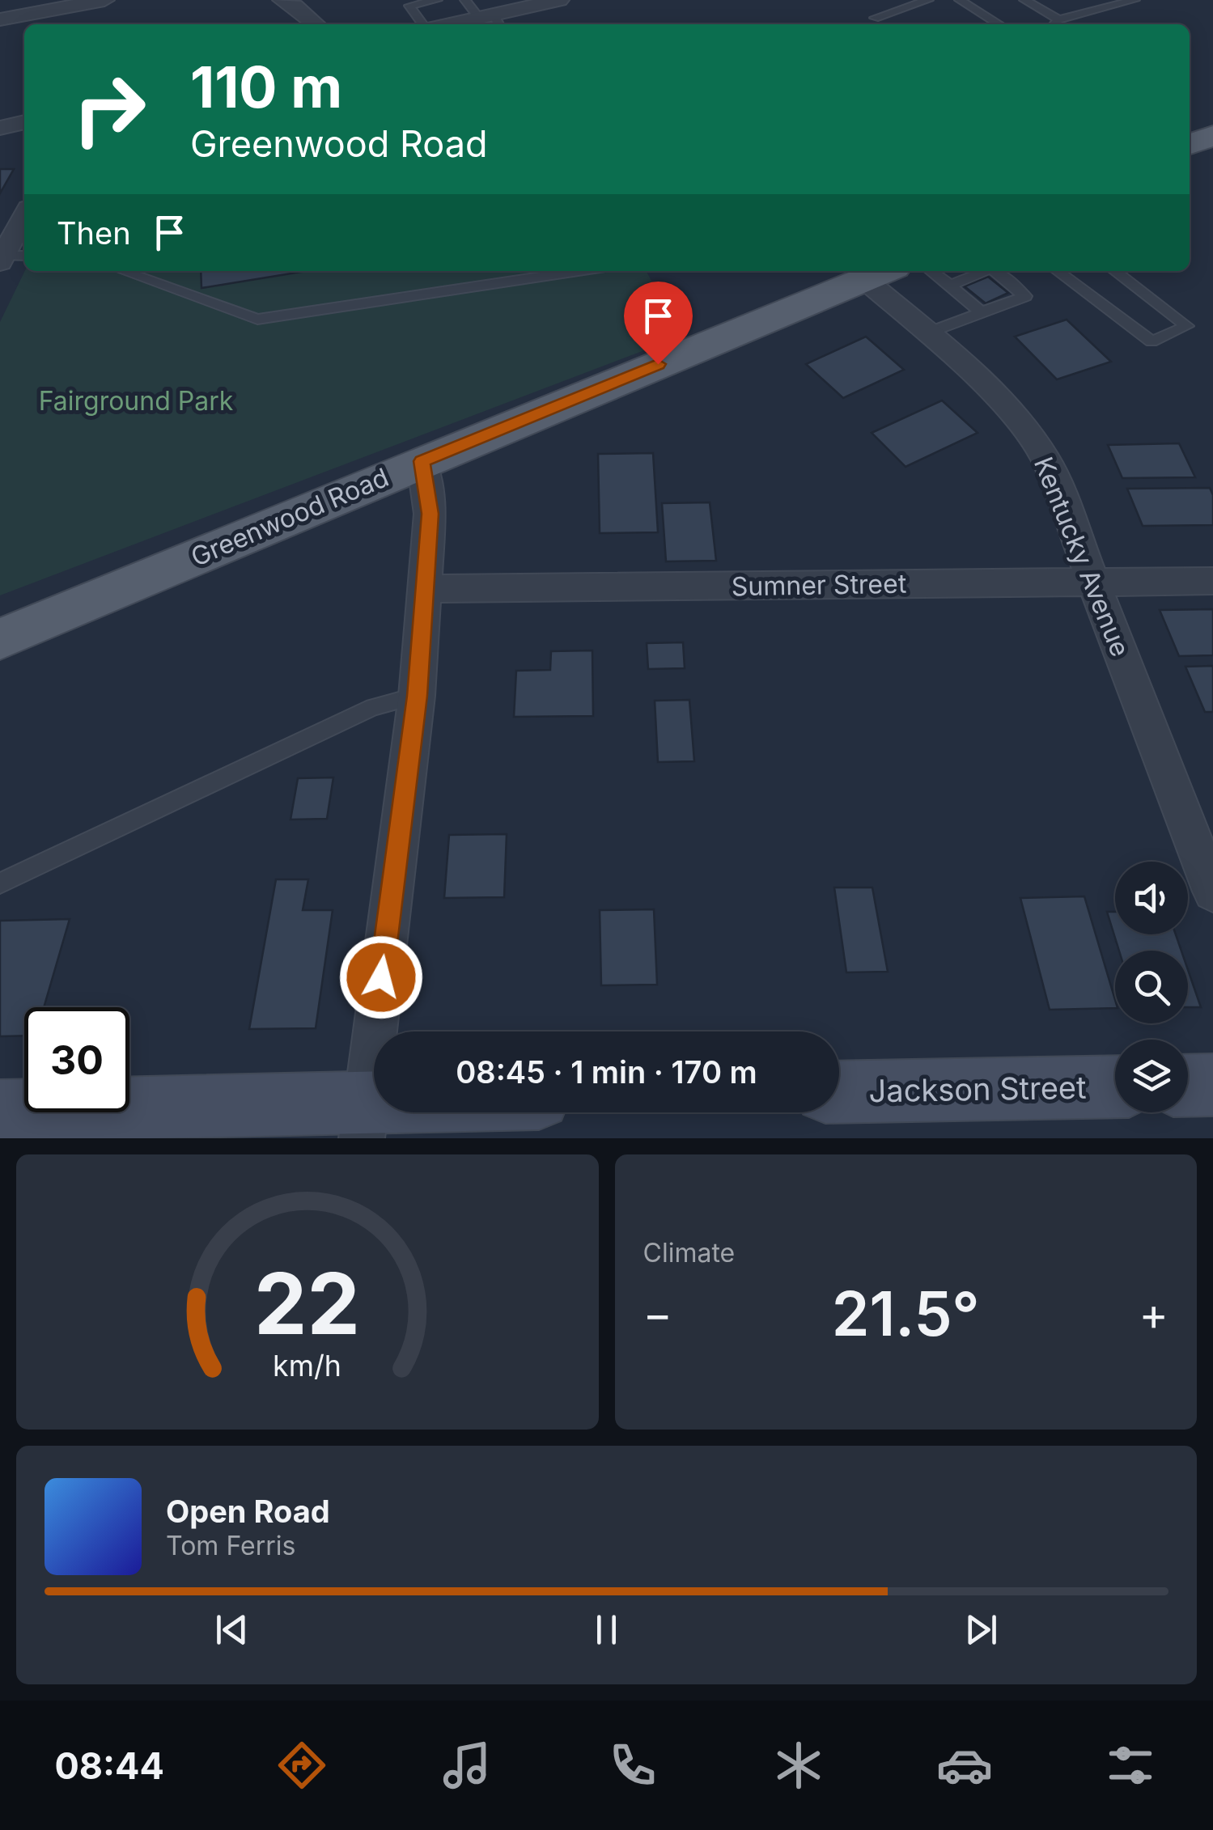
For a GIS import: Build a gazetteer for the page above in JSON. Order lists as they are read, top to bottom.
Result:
{
  "streets": {
    "main road": ["Greenwood Road"],
    "street": ["Kentucky Avenue", "Sumner Street", "Jackson Street"]
  },
  "crossings": [
    ["Greenwood Road", "Kentucky Avenue"],
    ["Kentucky Avenue", "Sumner Street"]
  ],
  "parks": ["Fairground Park"],
  "page": {
    "turn": ["110 m", "Greenwood Road"],
    "then": "Then",
    "limit": "30",
    "trip": "08:45 · 1 min · 170 m",
    "tile": "Climate",
    "heat": ["−", "21.5°", "+"],
    "song": ["Open Road", "Tom Ferris"],
    "tabs": "08:44",
    "gauge": ["22", "km/h"]
  }
}
